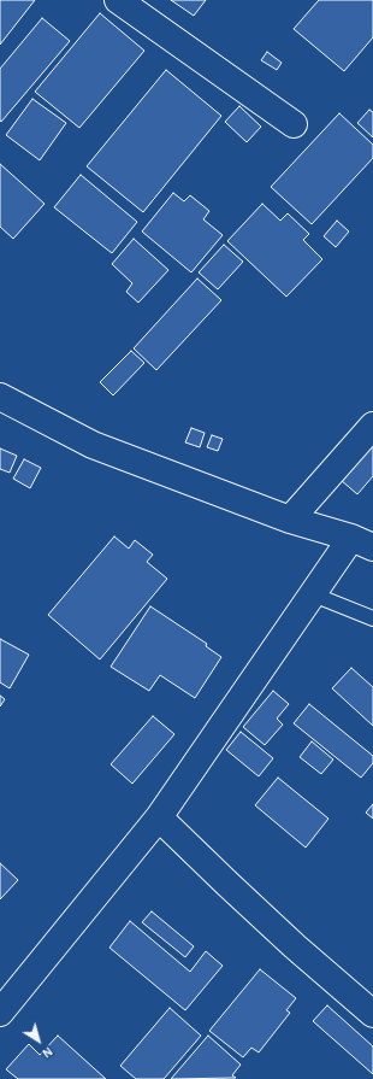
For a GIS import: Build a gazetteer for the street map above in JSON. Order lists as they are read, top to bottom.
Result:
{
  "north": "bottom right"
}
